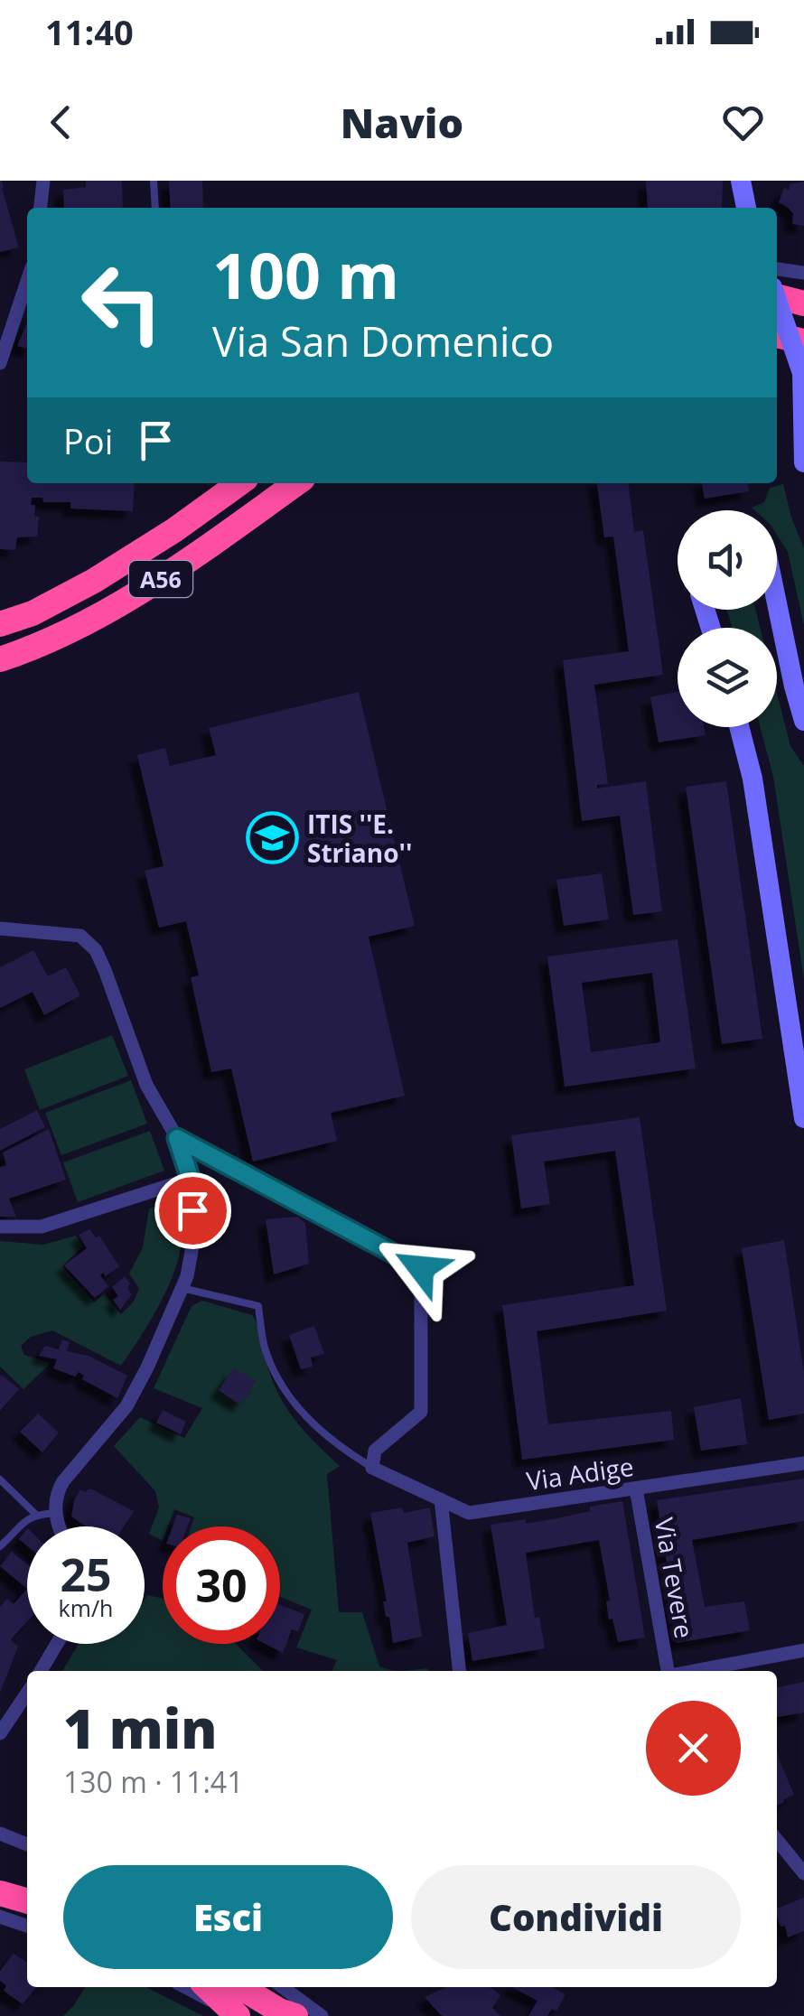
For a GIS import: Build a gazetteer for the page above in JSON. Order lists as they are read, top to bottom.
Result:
{
  "streets": {
    "highway": ["A56"],
    "street": ["Via Adige", "Via Tevere"]
  },
  "crossings": [
    ["Via Adige", "Via Tevere"]
  ],
  "places": {
    "school or university": ["ITIS ''E. Striano''"]
  },
  "page": {
    "status": "11:40",
    "header": "Navio",
    "turn": ["100 m", "Via San Domenico"],
    "then": "Poi",
    "speed": "25 km/h",
    "limit": "30",
    "heading": ["1 min", "130 m · 11:41"],
    "buttons": ["Esci", "Condividi"]
  }
}
